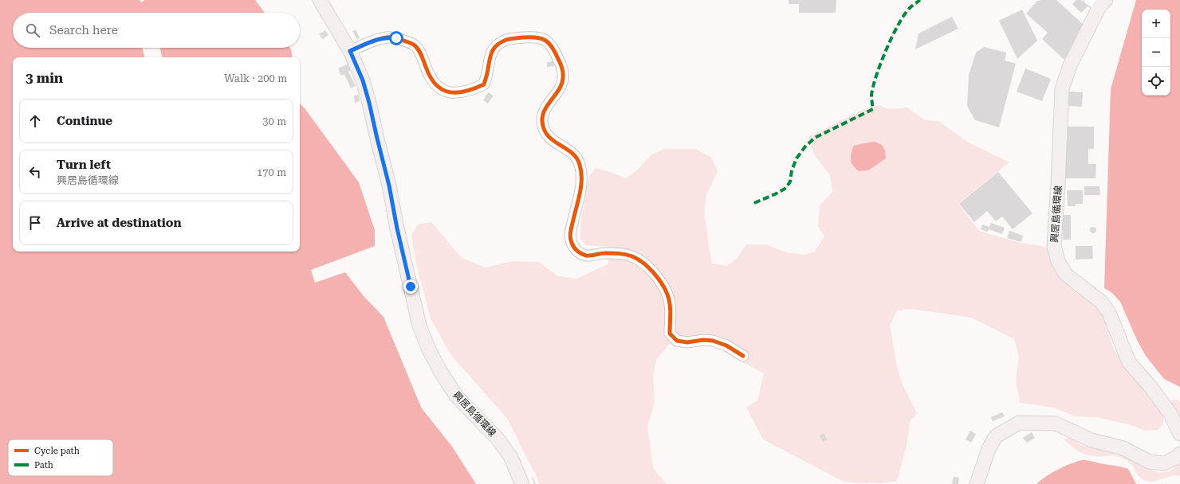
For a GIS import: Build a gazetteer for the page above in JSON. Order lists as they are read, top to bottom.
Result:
{
  "streets": {
    "main road": ["興居島循環線"]
  },
  "legend": ["Cycle path", "Path"],
  "page": {
    "map_buttons": ["+", "−"],
    "search": "Search here",
    "heading": ["3 min", "Walk · 200 m"],
    "list": [
      ["Continue", "30 m"],
      ["Turn left", "興居島循環線", "170 m"],
      "Arrive at destination"
    ]
  }
}
